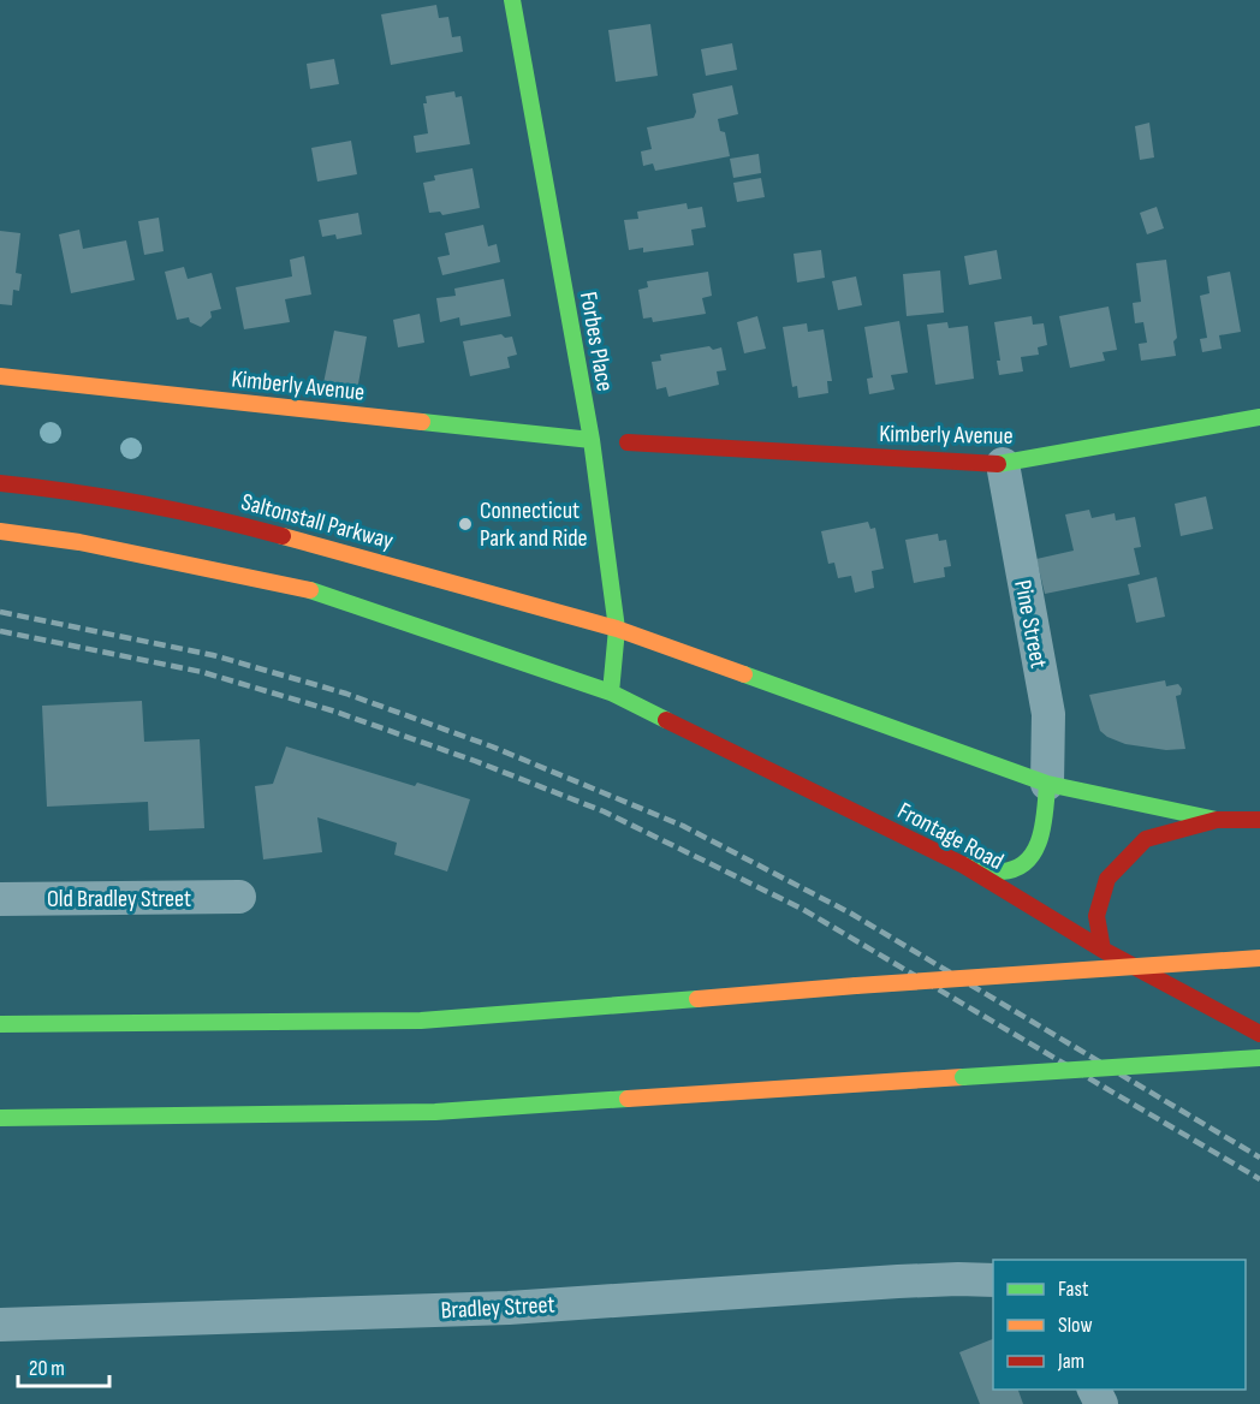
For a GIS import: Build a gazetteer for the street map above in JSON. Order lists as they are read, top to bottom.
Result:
{
  "streets": {
    "main road": [
      "Forbes Place",
      "Kimberly Avenue",
      "Saltonstall Parkway",
      "Frontage Road"
    ],
    "street": ["Pine Street", "Old Bradley Street", "Bradley Street"]
  },
  "crossings": [
    ["Forbes Place", "Kimberly Avenue"],
    ["Forbes Place", "Saltonstall Parkway"],
    ["Forbes Place", "Frontage Road"],
    ["Kimberly Avenue", "Pine Street"]
  ],
  "places": ["Connecticut Park and Ride"],
  "legend": ["Fast", "Slow", "Jam"],
  "scale_bar": "20 m"
}
